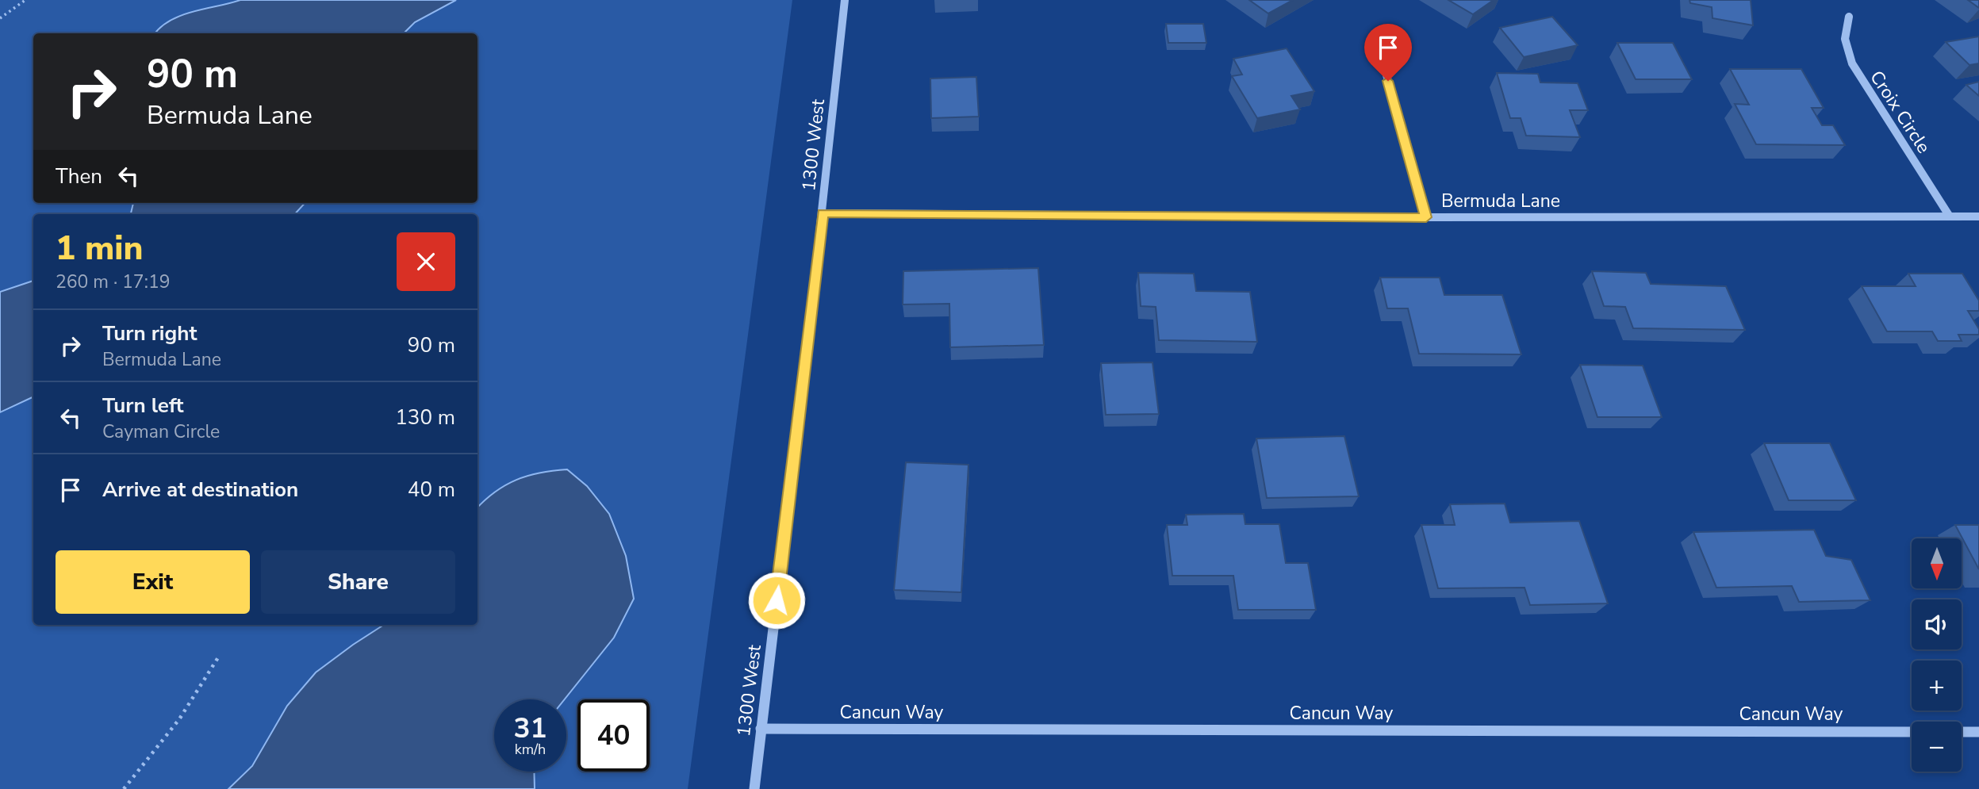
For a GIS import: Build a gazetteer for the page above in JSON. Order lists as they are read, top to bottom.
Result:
{
  "streets": {
    "street": [
      "Croix Circle",
      "1300 West",
      "Bermuda Lane",
      "Cancun Way"
    ]
  },
  "crossings": [
    ["Croix Circle", "Bermuda Lane"],
    ["1300 West", "Bermuda Lane"],
    ["1300 West", "Cancun Way"]
  ],
  "north": "bottom",
  "page": {
    "turn": ["90 m", "Bermuda Lane"],
    "then": "Then",
    "heading": ["1 min", "260 m · 17:19"],
    "list": [
      {
        "name": "Turn right",
        "note": "Bermuda Lane",
        "value": "90 m"
      },
      {
        "name": "Turn left",
        "note": "Cayman Circle",
        "value": "130 m"
      },
      {
        "name": "Arrive at destination",
        "value": "40 m"
      }
    ],
    "map_buttons": ["+", "−"],
    "buttons": ["Exit", "Share"],
    "speed": "31 km/h",
    "limit": "40"
  }
}
